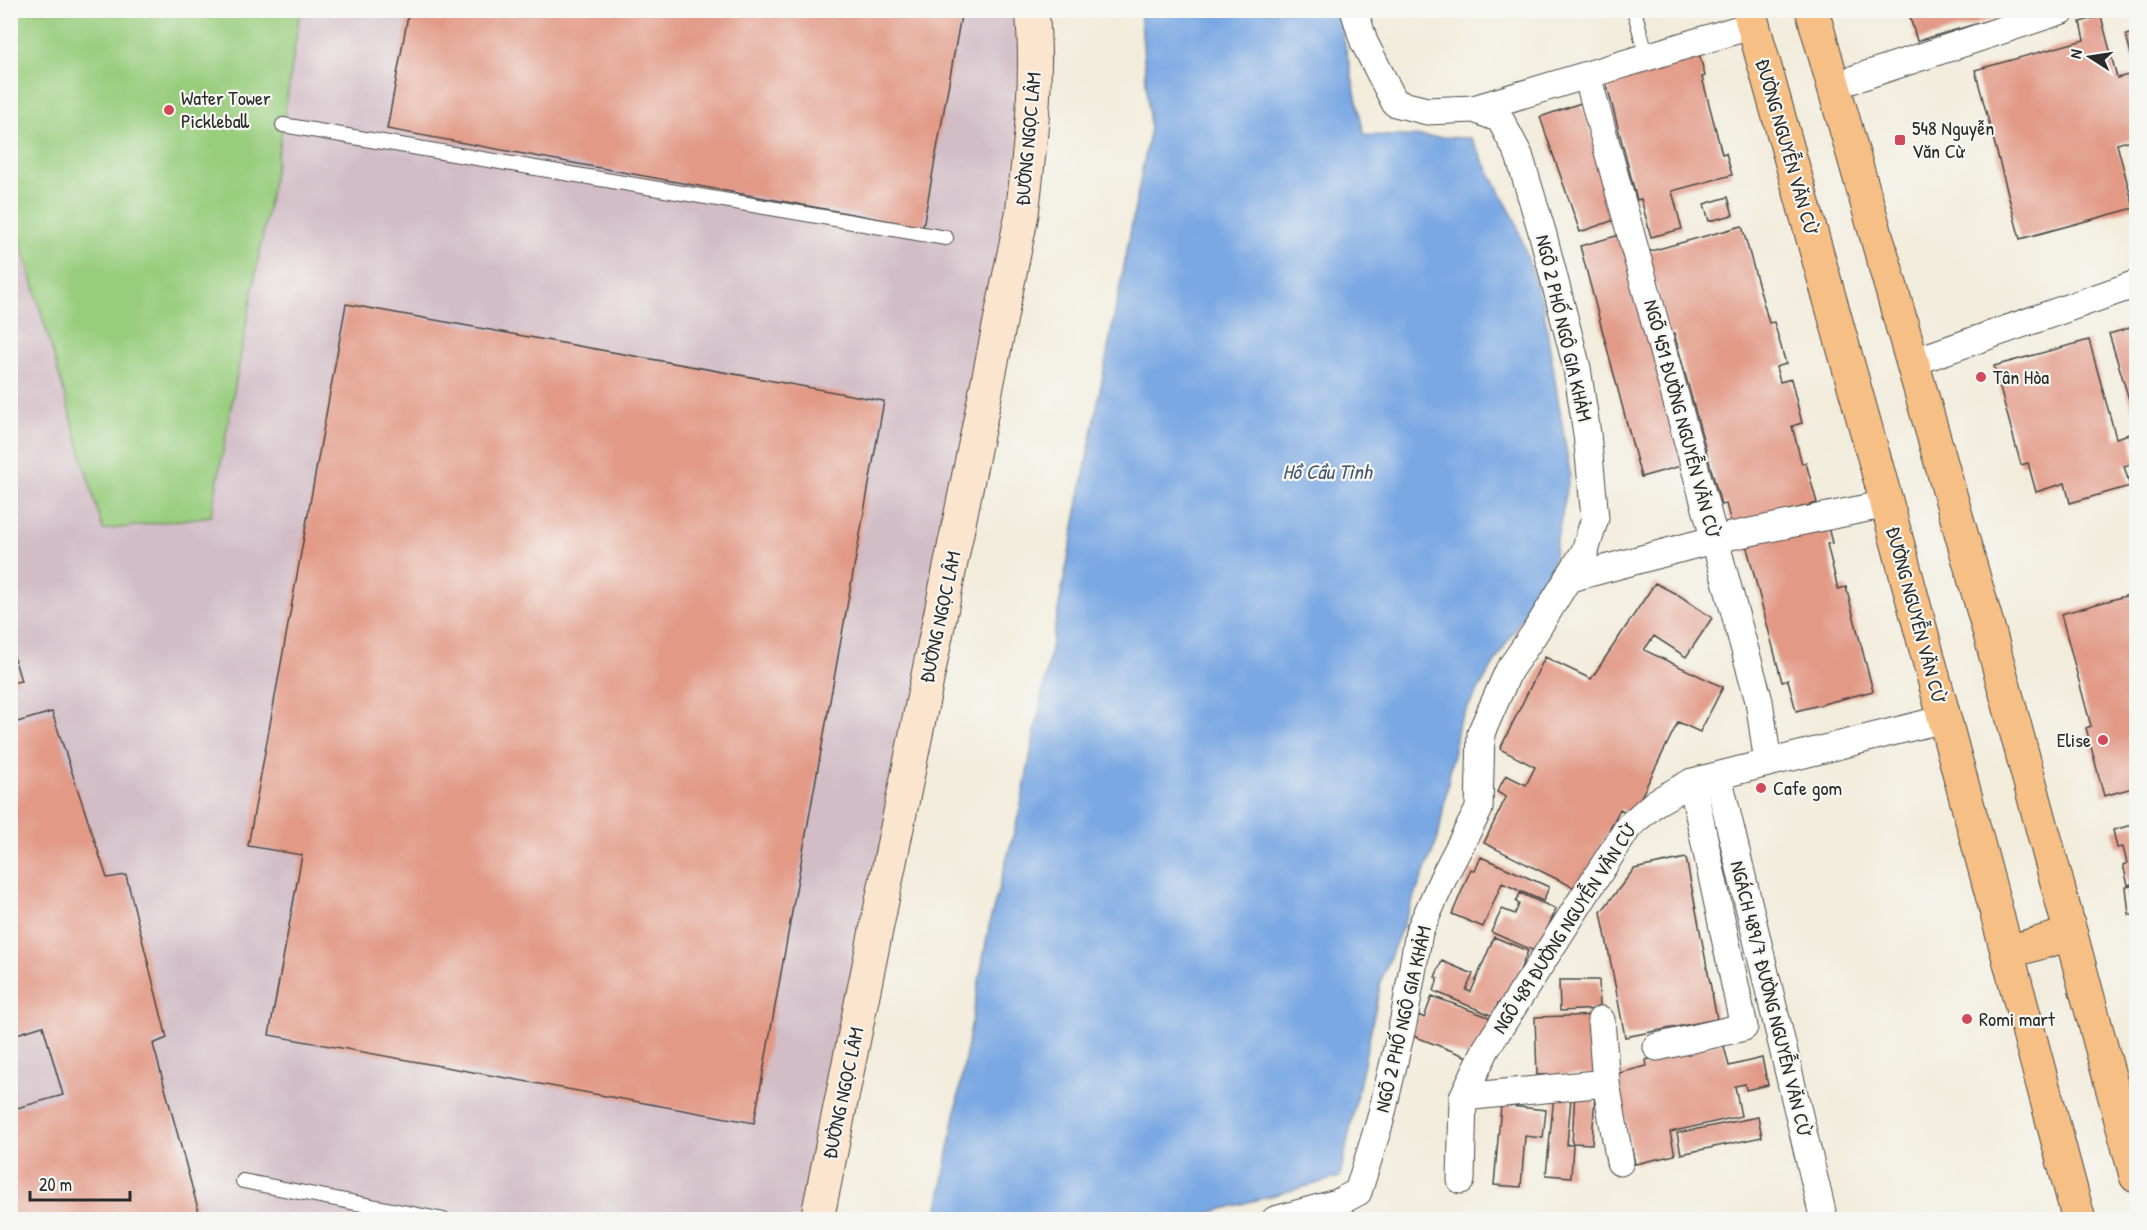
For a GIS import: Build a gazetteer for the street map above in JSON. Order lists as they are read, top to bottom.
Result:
{
  "streets": {
    "main road": ["ĐƯỜNG NGỌC LÂM", "ĐƯỜNG NGUYỄN VĂN CỪ"],
    "street": [
      "NGÕ 2 PHỐ NGÔ GIA KHẢM",
      "NGÕ 451 ĐƯỜNG NGUYỄN VĂN CỪ",
      "NGÕ 489 ĐƯỜNG NGUYỄN VĂN CỪ",
      "NGÁCH 489/7 ĐƯỜNG NGUYỄN VĂN CỪ"
    ]
  },
  "crossings": [
    ["ĐƯỜNG NGUYỄN VĂN CỪ", "NGÕ 489 ĐƯỜNG NGUYỄN VĂN CỪ"],
    ["NGÕ 451 ĐƯỜNG NGUYỄN VĂN CỪ", "NGÕ 489 ĐƯỜNG NGUYỄN VĂN CỪ"],
    ["NGÕ 489 ĐƯỜNG NGUYỄN VĂN CỪ", "NGÁCH 489/7 ĐƯỜNG NGUYỄN VĂN CỪ"]
  ],
  "water": ["Hồ Cầu Tình"],
  "places": {
    "other": [
      "Water Tower Pickleball",
      "Tân Hòa",
      "Elise",
      "Cafe gom",
      "Romi mart"
    ],
    "transit": ["548 Nguyễn Văn Cừ"]
  },
  "scale_bar": "20 m",
  "north": "left"
}
